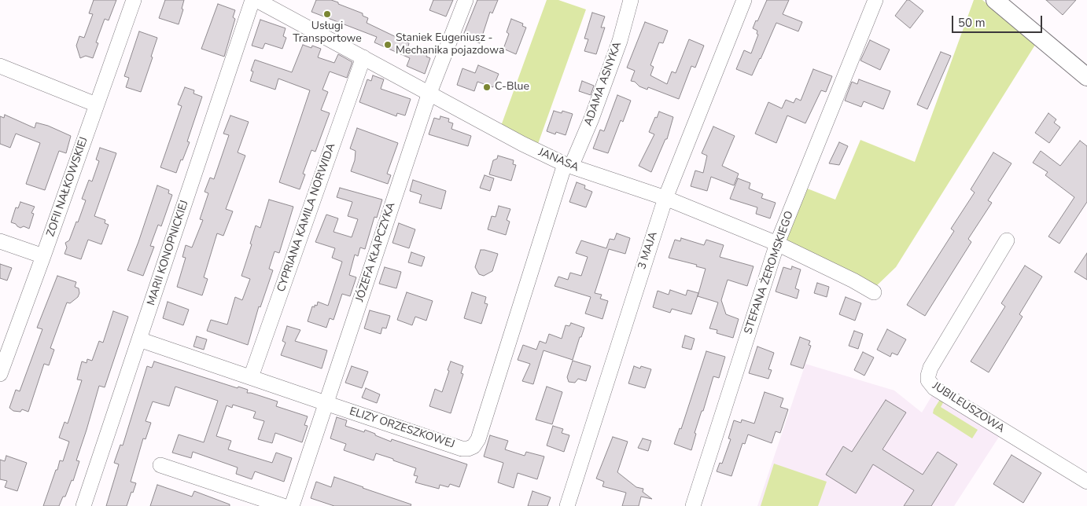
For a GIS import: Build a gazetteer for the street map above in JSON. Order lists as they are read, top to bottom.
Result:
{
  "streets": {
    "street": [
      "ADAMA ASNYKA",
      "JANASA",
      "ZOFII NAŁKOWSKIEJ",
      "CYPRIANA KAMILA NORWIDA",
      "3 MAJA",
      "JÓZEFA KŁAPCZYKA",
      "MARII KONOPNICKIEJ",
      "STEFANA ŻEROMSKIEGO",
      "JUBILEUSZOWA",
      "ELIZY ORZESZKOWEJ"
    ]
  },
  "crossings": [
    ["ADAMA ASNYKA", "JANASA"],
    ["ADAMA ASNYKA", "ELIZY ORZESZKOWEJ"],
    ["JANASA", "CYPRIANA KAMILA NORWIDA"],
    ["JANASA", "3 MAJA"],
    ["JANASA", "JÓZEFA KŁAPCZYKA"],
    ["JANASA", "STEFANA ŻEROMSKIEGO"],
    ["JANASA", "ELIZY ORZESZKOWEJ"],
    ["CYPRIANA KAMILA NORWIDA", "ELIZY ORZESZKOWEJ"],
    ["JÓZEFA KŁAPCZYKA", "ELIZY ORZESZKOWEJ"],
    ["MARII KONOPNICKIEJ", "ELIZY ORZESZKOWEJ"]
  ],
  "places": ["Usługi Transportowe", "Staniek Eugeniusz - Mechanika pojazdowa", "C-Blue"],
  "scale_bar": "50 m"
}
